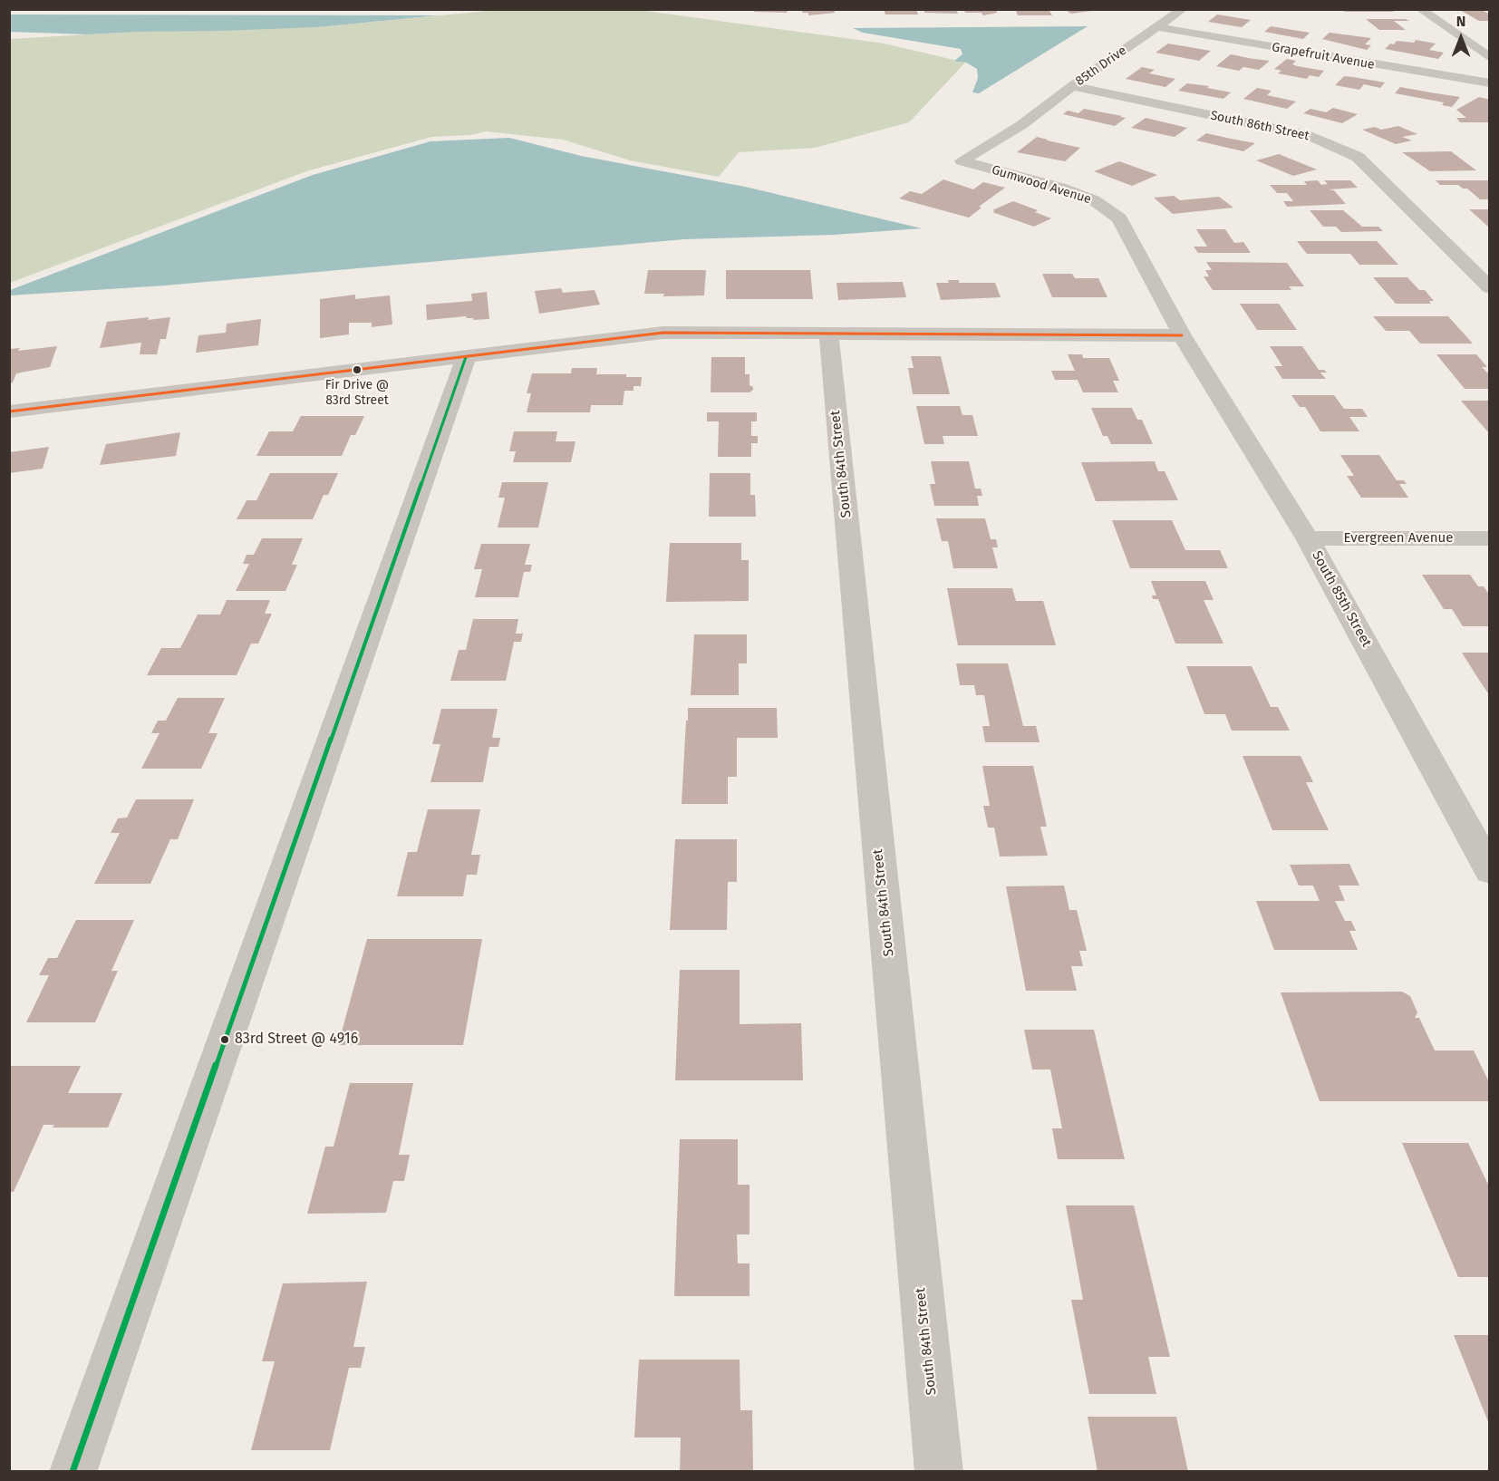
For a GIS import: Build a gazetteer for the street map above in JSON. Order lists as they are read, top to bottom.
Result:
{
  "streets": {
    "street": [
      "Grapefruit Avenue",
      "85th Drive",
      "South 86th Street",
      "Gumwood Avenue",
      "South 84th Street",
      "Evergreen Avenue",
      "South 85th Street"
    ]
  },
  "crossings": [
    ["Grapefruit Avenue", "85th Drive"],
    ["85th Drive", "South 86th Street"],
    ["85th Drive", "Gumwood Avenue"],
    ["Gumwood Avenue", "South 85th Street"],
    ["Evergreen Avenue", "South 85th Street"]
  ],
  "places": ["Fir Drive @ 83rd Street", "83rd Street @ 4916"],
  "north": "top"
}
